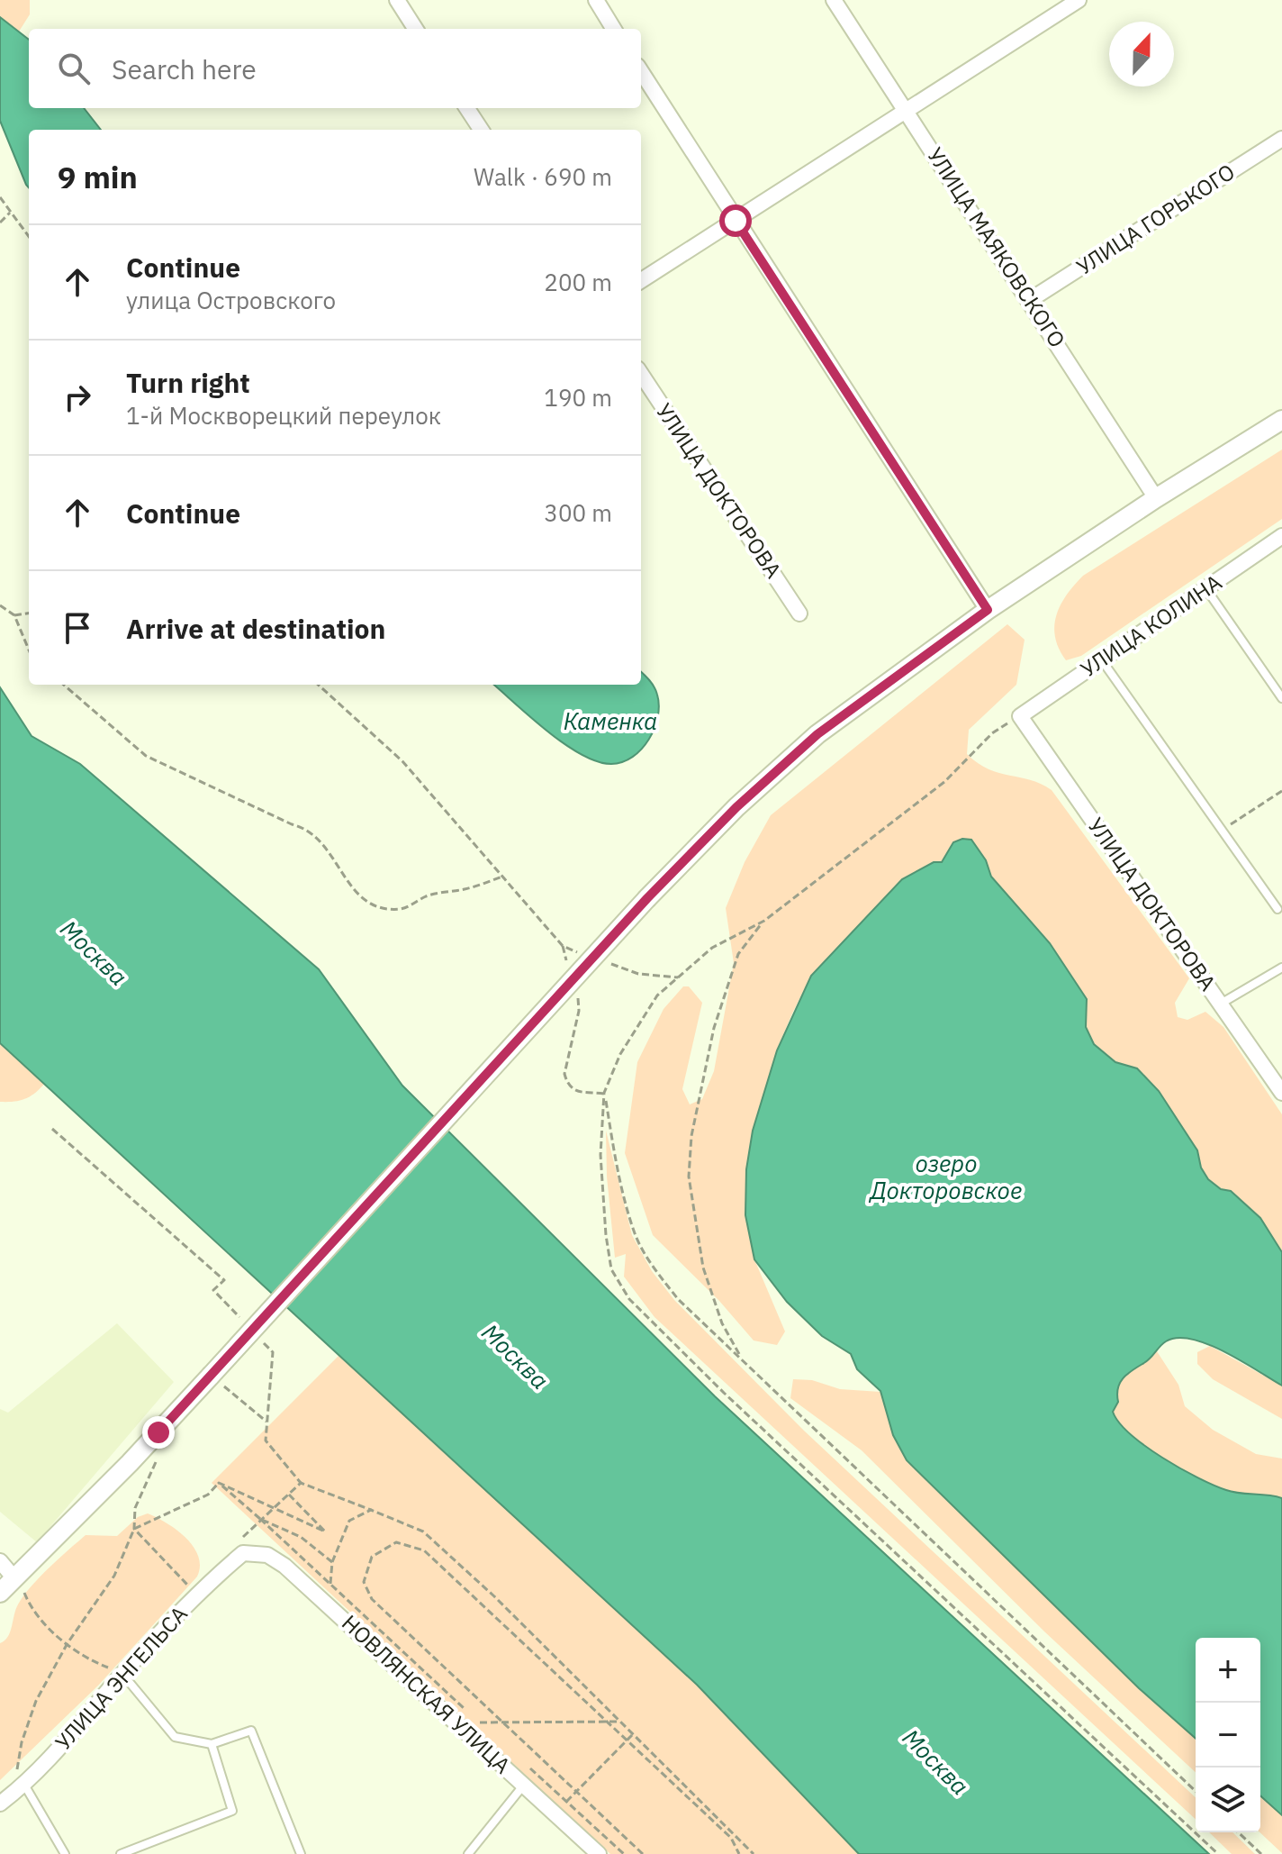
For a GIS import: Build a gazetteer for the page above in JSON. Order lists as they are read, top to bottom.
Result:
{
  "streets": {
    "street": [
      "УЛИЦА ГОРЬКОГО",
      "УЛИЦА МАЯКОВСКОГО",
      "УЛИЦА ДОКТОРОВА",
      "УЛИЦА КОЛИНА",
      "УЛИЦА ЭНГЕЛЬСА",
      "НОВЛЯНСКАЯ УЛИЦА"
    ]
  },
  "crossings": [
    ["УЛИЦА ГОРЬКОГО", "УЛИЦА МАЯКОВСКОГО"],
    ["УЛИЦА ДОКТОРОВА", "УЛИЦА КОЛИНА"],
    ["УЛИЦА ЭНГЕЛЬСА", "НОВЛЯНСКАЯ УЛИЦА"]
  ],
  "water": ["Каменка", "Москва", "озеро Докторовское"],
  "north": "top",
  "page": {
    "search": "Search here",
    "heading": ["9 min", "Walk · 690 m"],
    "list": [
      ["Continue", "улица Островского", "200 m"],
      ["Turn right", "1-й Москворецкий переулок", "190 m"],
      ["Continue", "300 m"],
      "Arrive at destination"
    ],
    "map_buttons": ["+", "−"]
  }
}
